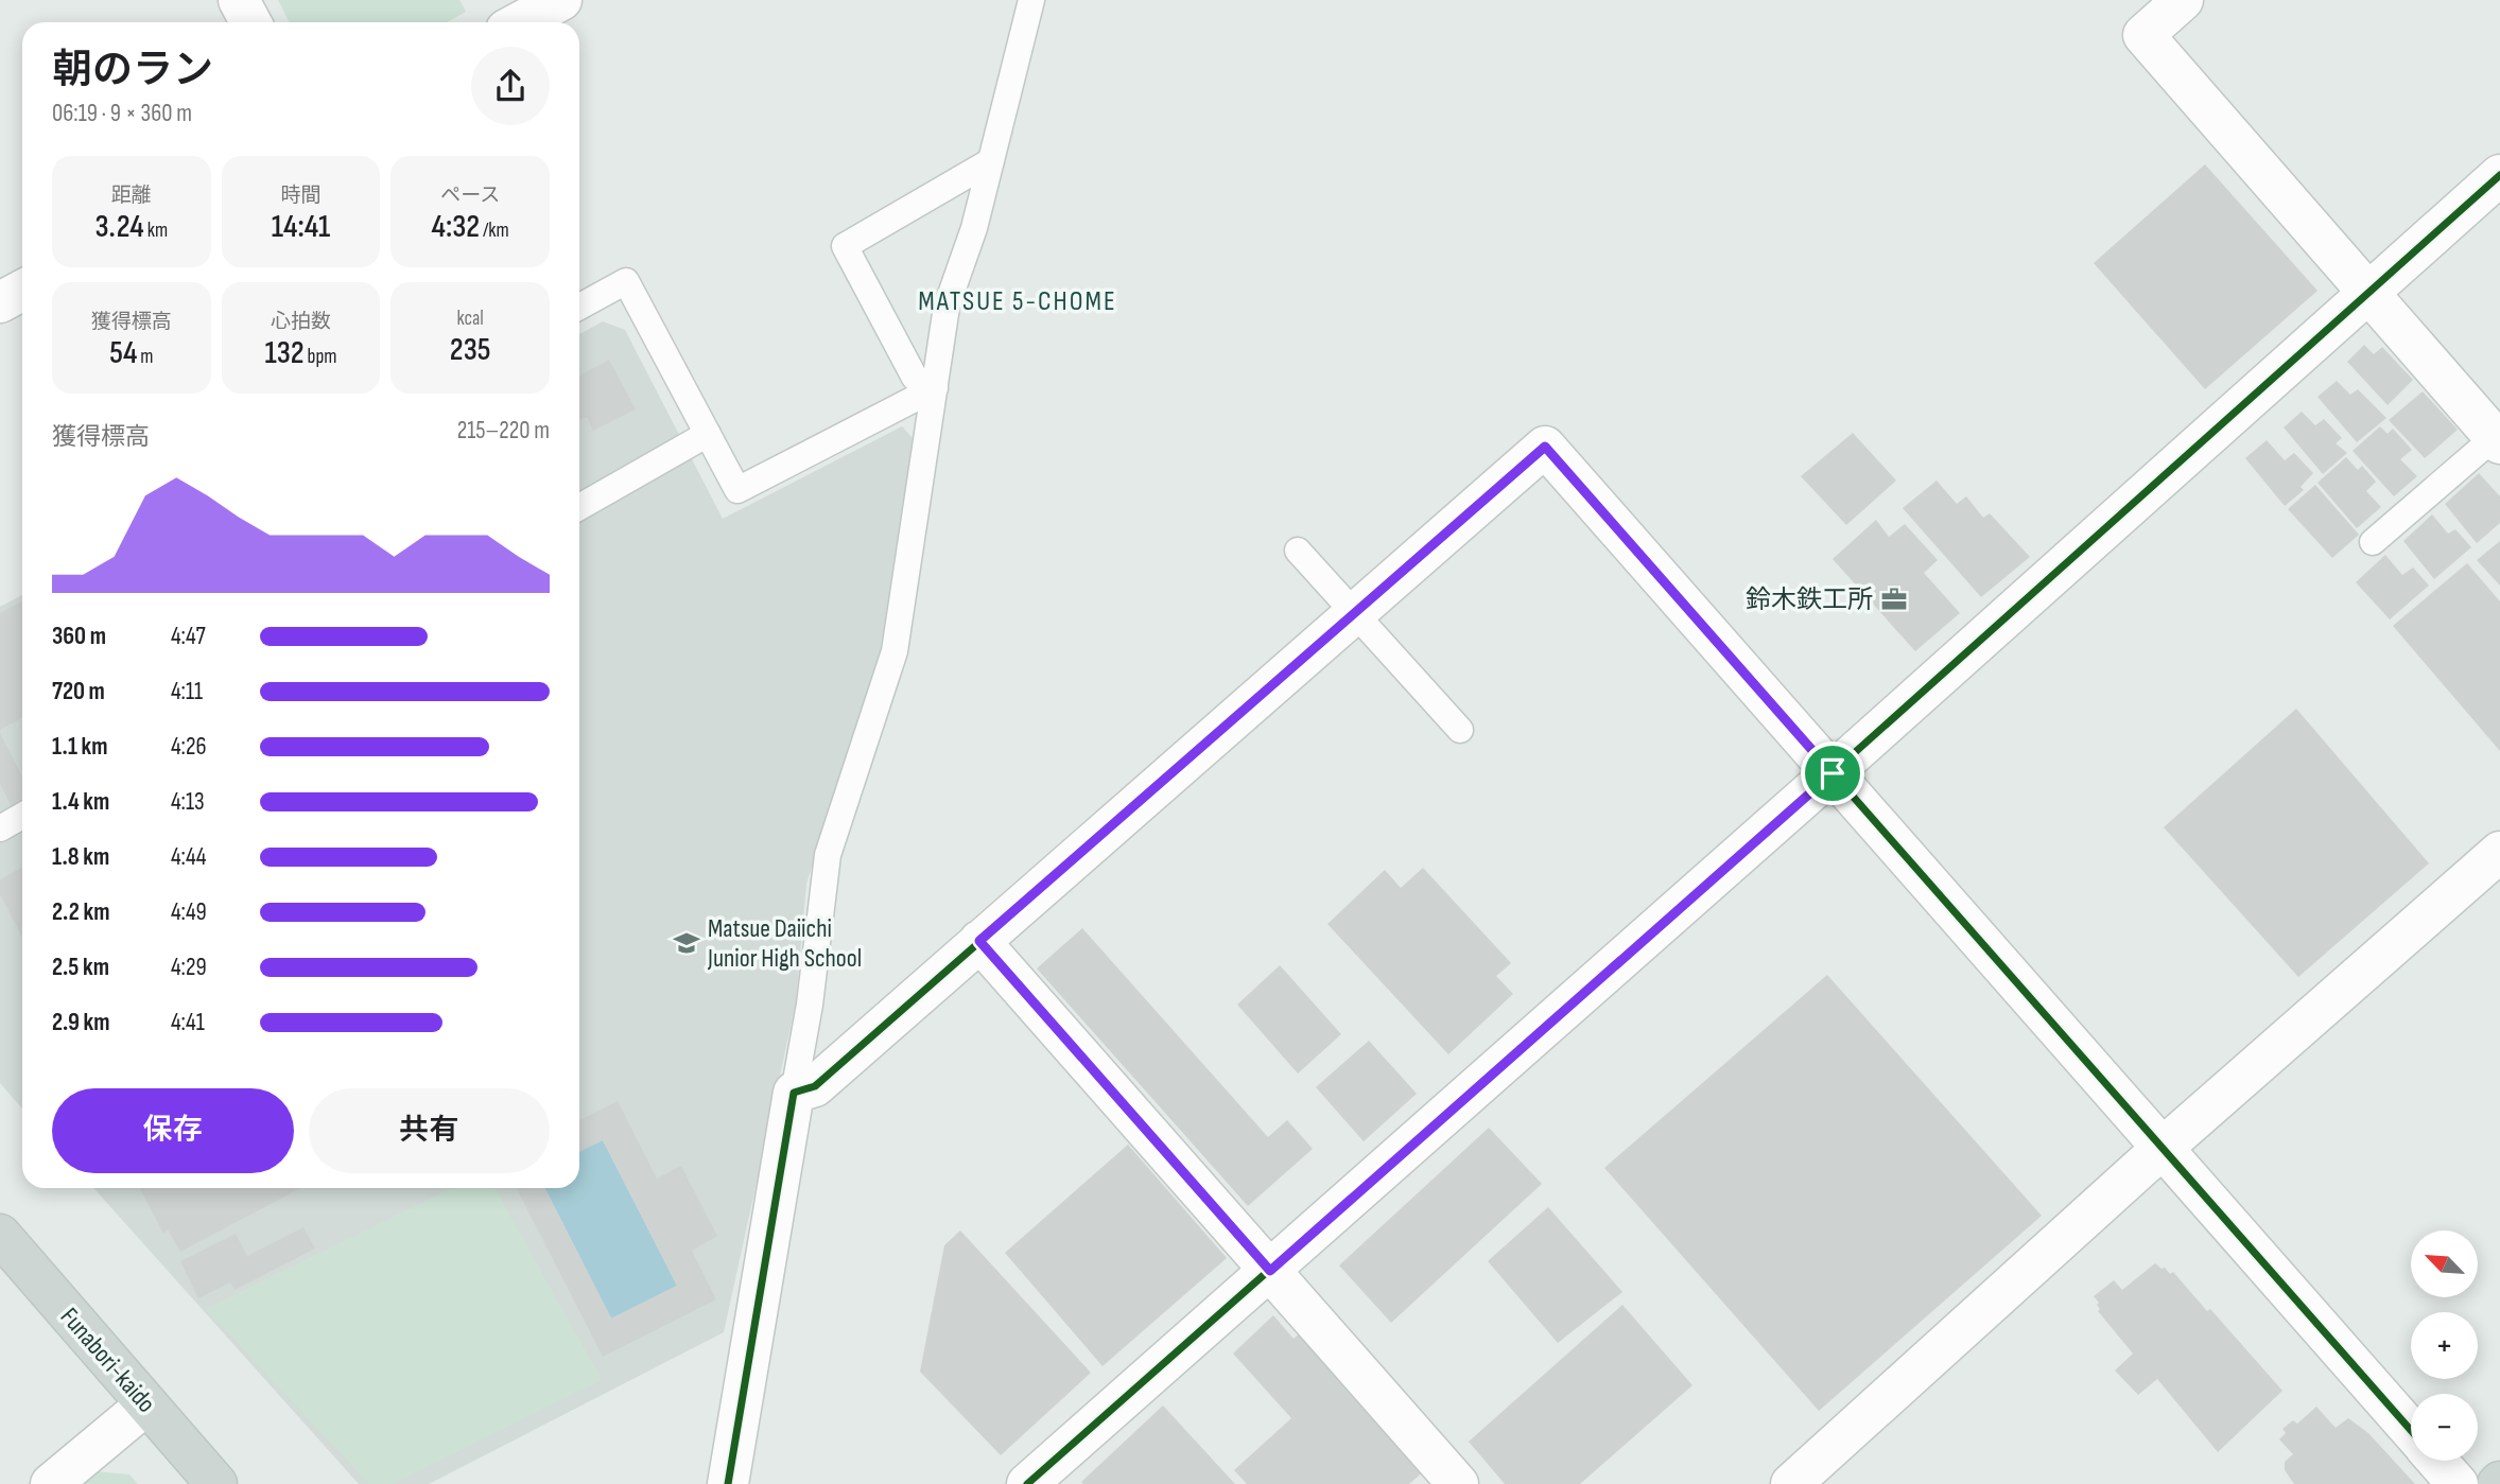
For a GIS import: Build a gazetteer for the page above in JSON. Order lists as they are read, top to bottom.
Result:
{
  "streets": {
    "main road": ["Funabori-kaido"]
  },
  "districts": ["MATSUE 5-CHOME"],
  "places": {
    "office": ["鈴木鉄工所"],
    "school or university": ["Matsue Daiichi Junior High School"]
  },
  "north": "top left",
  "page": {
    "heading": ["朝のラン", "06:19 · 9 × 360 m"],
    "stats": [
      ["距離", "3.24 km"],
      ["時間", "14:41"],
      ["ペース", "4:32 /km"],
      ["獲得標高", "54 m"],
      ["心拍数", "132 bpm"],
      ["kcal", "235"]
    ],
    "chart": ["獲得標高", "215–220 m"],
    "list": [
      {
        "name": "360 m",
        "note": "4:47"
      },
      {
        "name": "720 m",
        "note": "4:11"
      },
      {
        "name": "1.1 km",
        "note": "4:26"
      },
      {
        "name": "1.4 km",
        "note": "4:13"
      },
      {
        "name": "1.8 km",
        "note": "4:44"
      },
      {
        "name": "2.2 km",
        "note": "4:49"
      },
      {
        "name": "2.5 km",
        "note": "4:29"
      },
      {
        "name": "2.9 km",
        "note": "4:41"
      }
    ],
    "buttons": ["保存", "共有"],
    "map_buttons": ["+", "−"]
  }
}
